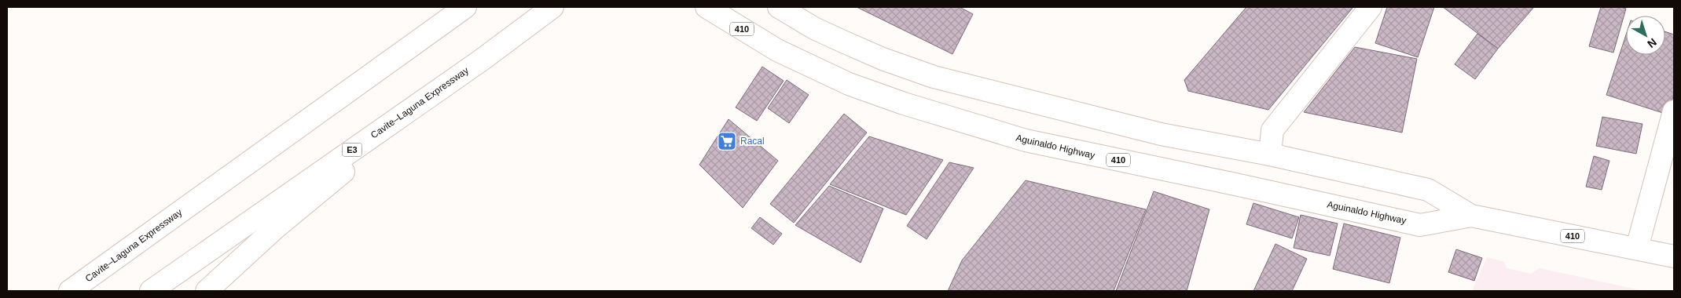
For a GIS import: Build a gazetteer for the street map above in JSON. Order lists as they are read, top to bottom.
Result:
{
  "streets": {
    "main road": [
      "410",
      "Cavite–Laguna Expressway",
      "Aguinaldo Highway",
      "E3"
    ]
  },
  "places": {
    "supermarket": ["Racal"]
  },
  "north": "bottom right"
}
